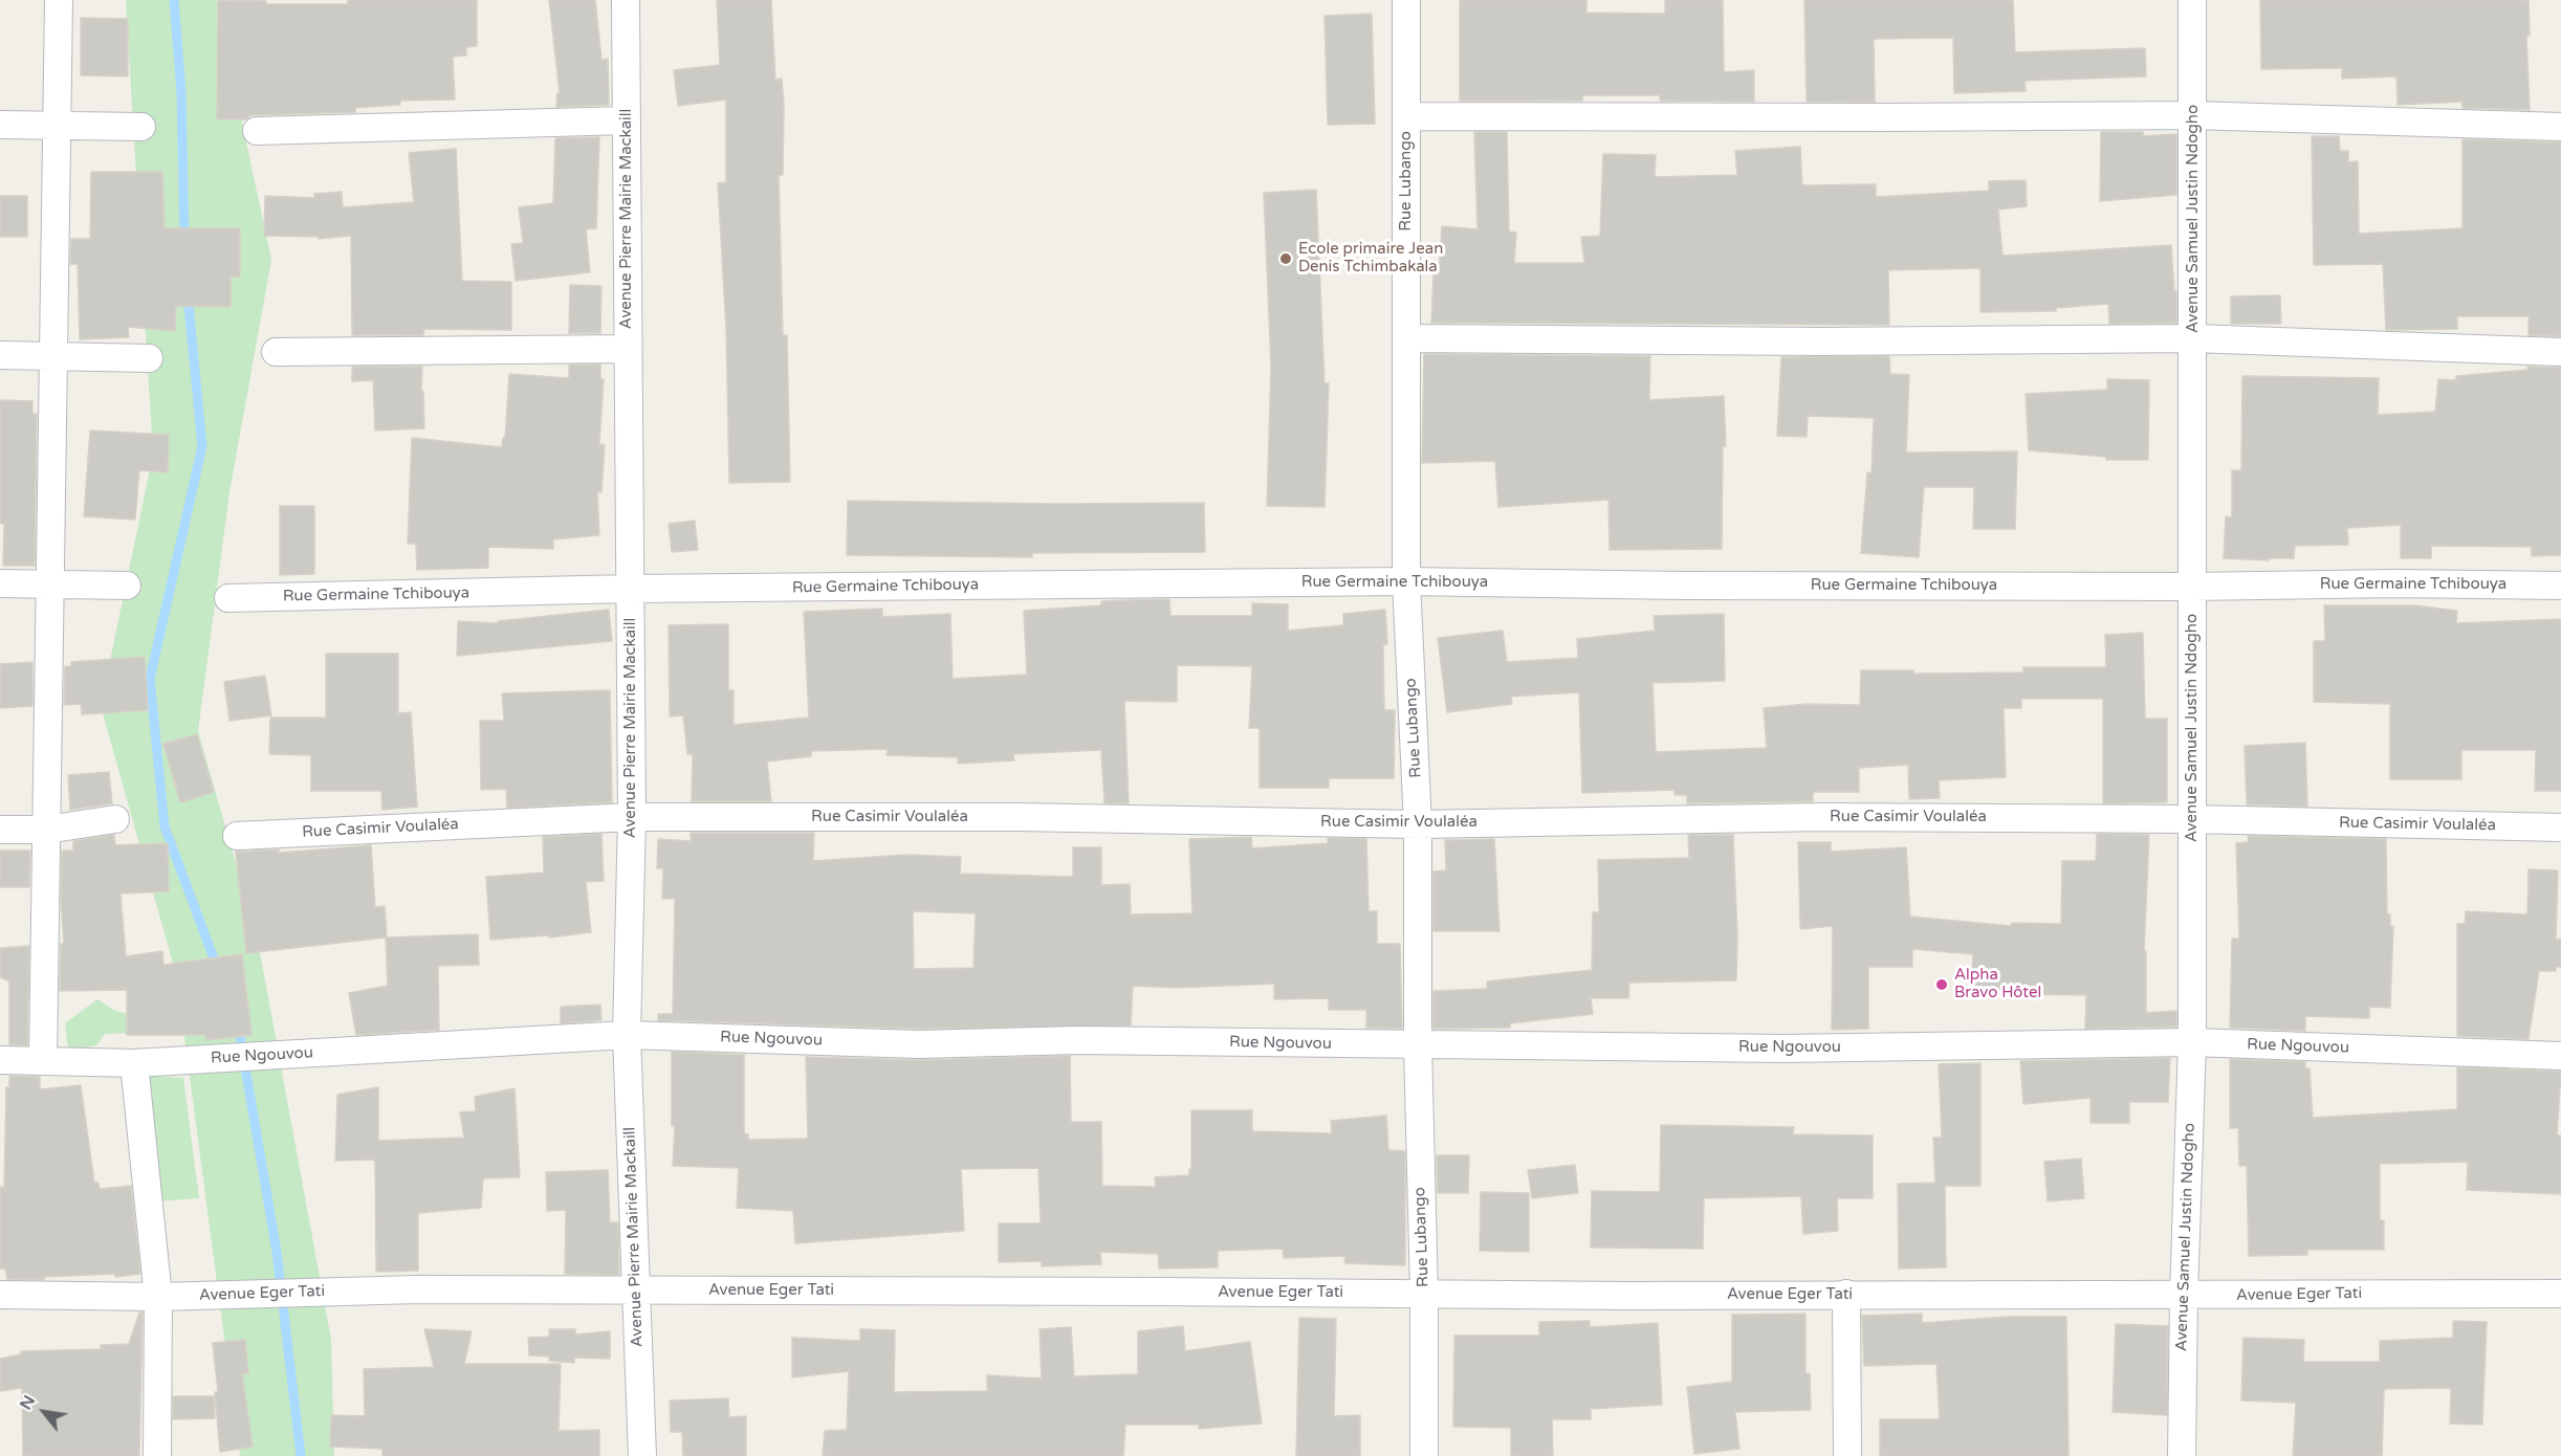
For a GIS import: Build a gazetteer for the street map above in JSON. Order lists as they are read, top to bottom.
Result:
{
  "streets": {
    "street": [
      "Rue Lubango",
      "Avenue Pierre Mairie Mackaill",
      "Avenue Samuel Justin Ndogho",
      "Rue Germaine Tchibouya",
      "Rue Casimir Voulaléa",
      "Rue Ngouvou",
      "Avenue Eger Tati"
    ]
  },
  "crossings": [
    ["Rue Lubango", "Rue Germaine Tchibouya"],
    ["Rue Lubango", "Rue Casimir Voulaléa"],
    ["Rue Lubango", "Rue Ngouvou"],
    ["Rue Lubango", "Avenue Eger Tati"],
    ["Avenue Pierre Mairie Mackaill", "Rue Germaine Tchibouya"],
    ["Avenue Pierre Mairie Mackaill", "Rue Casimir Voulaléa"],
    ["Avenue Pierre Mairie Mackaill", "Rue Ngouvou"],
    ["Avenue Pierre Mairie Mackaill", "Avenue Eger Tati"],
    ["Avenue Samuel Justin Ndogho", "Rue Germaine Tchibouya"],
    ["Avenue Samuel Justin Ndogho", "Rue Casimir Voulaléa"],
    ["Avenue Samuel Justin Ndogho", "Rue Ngouvou"],
    ["Avenue Samuel Justin Ndogho", "Avenue Eger Tati"]
  ],
  "places": ["Ecole primaire Jean Denis Tchimbakala", "Alpha Bravo Hôtel"],
  "north": "top left"
}
